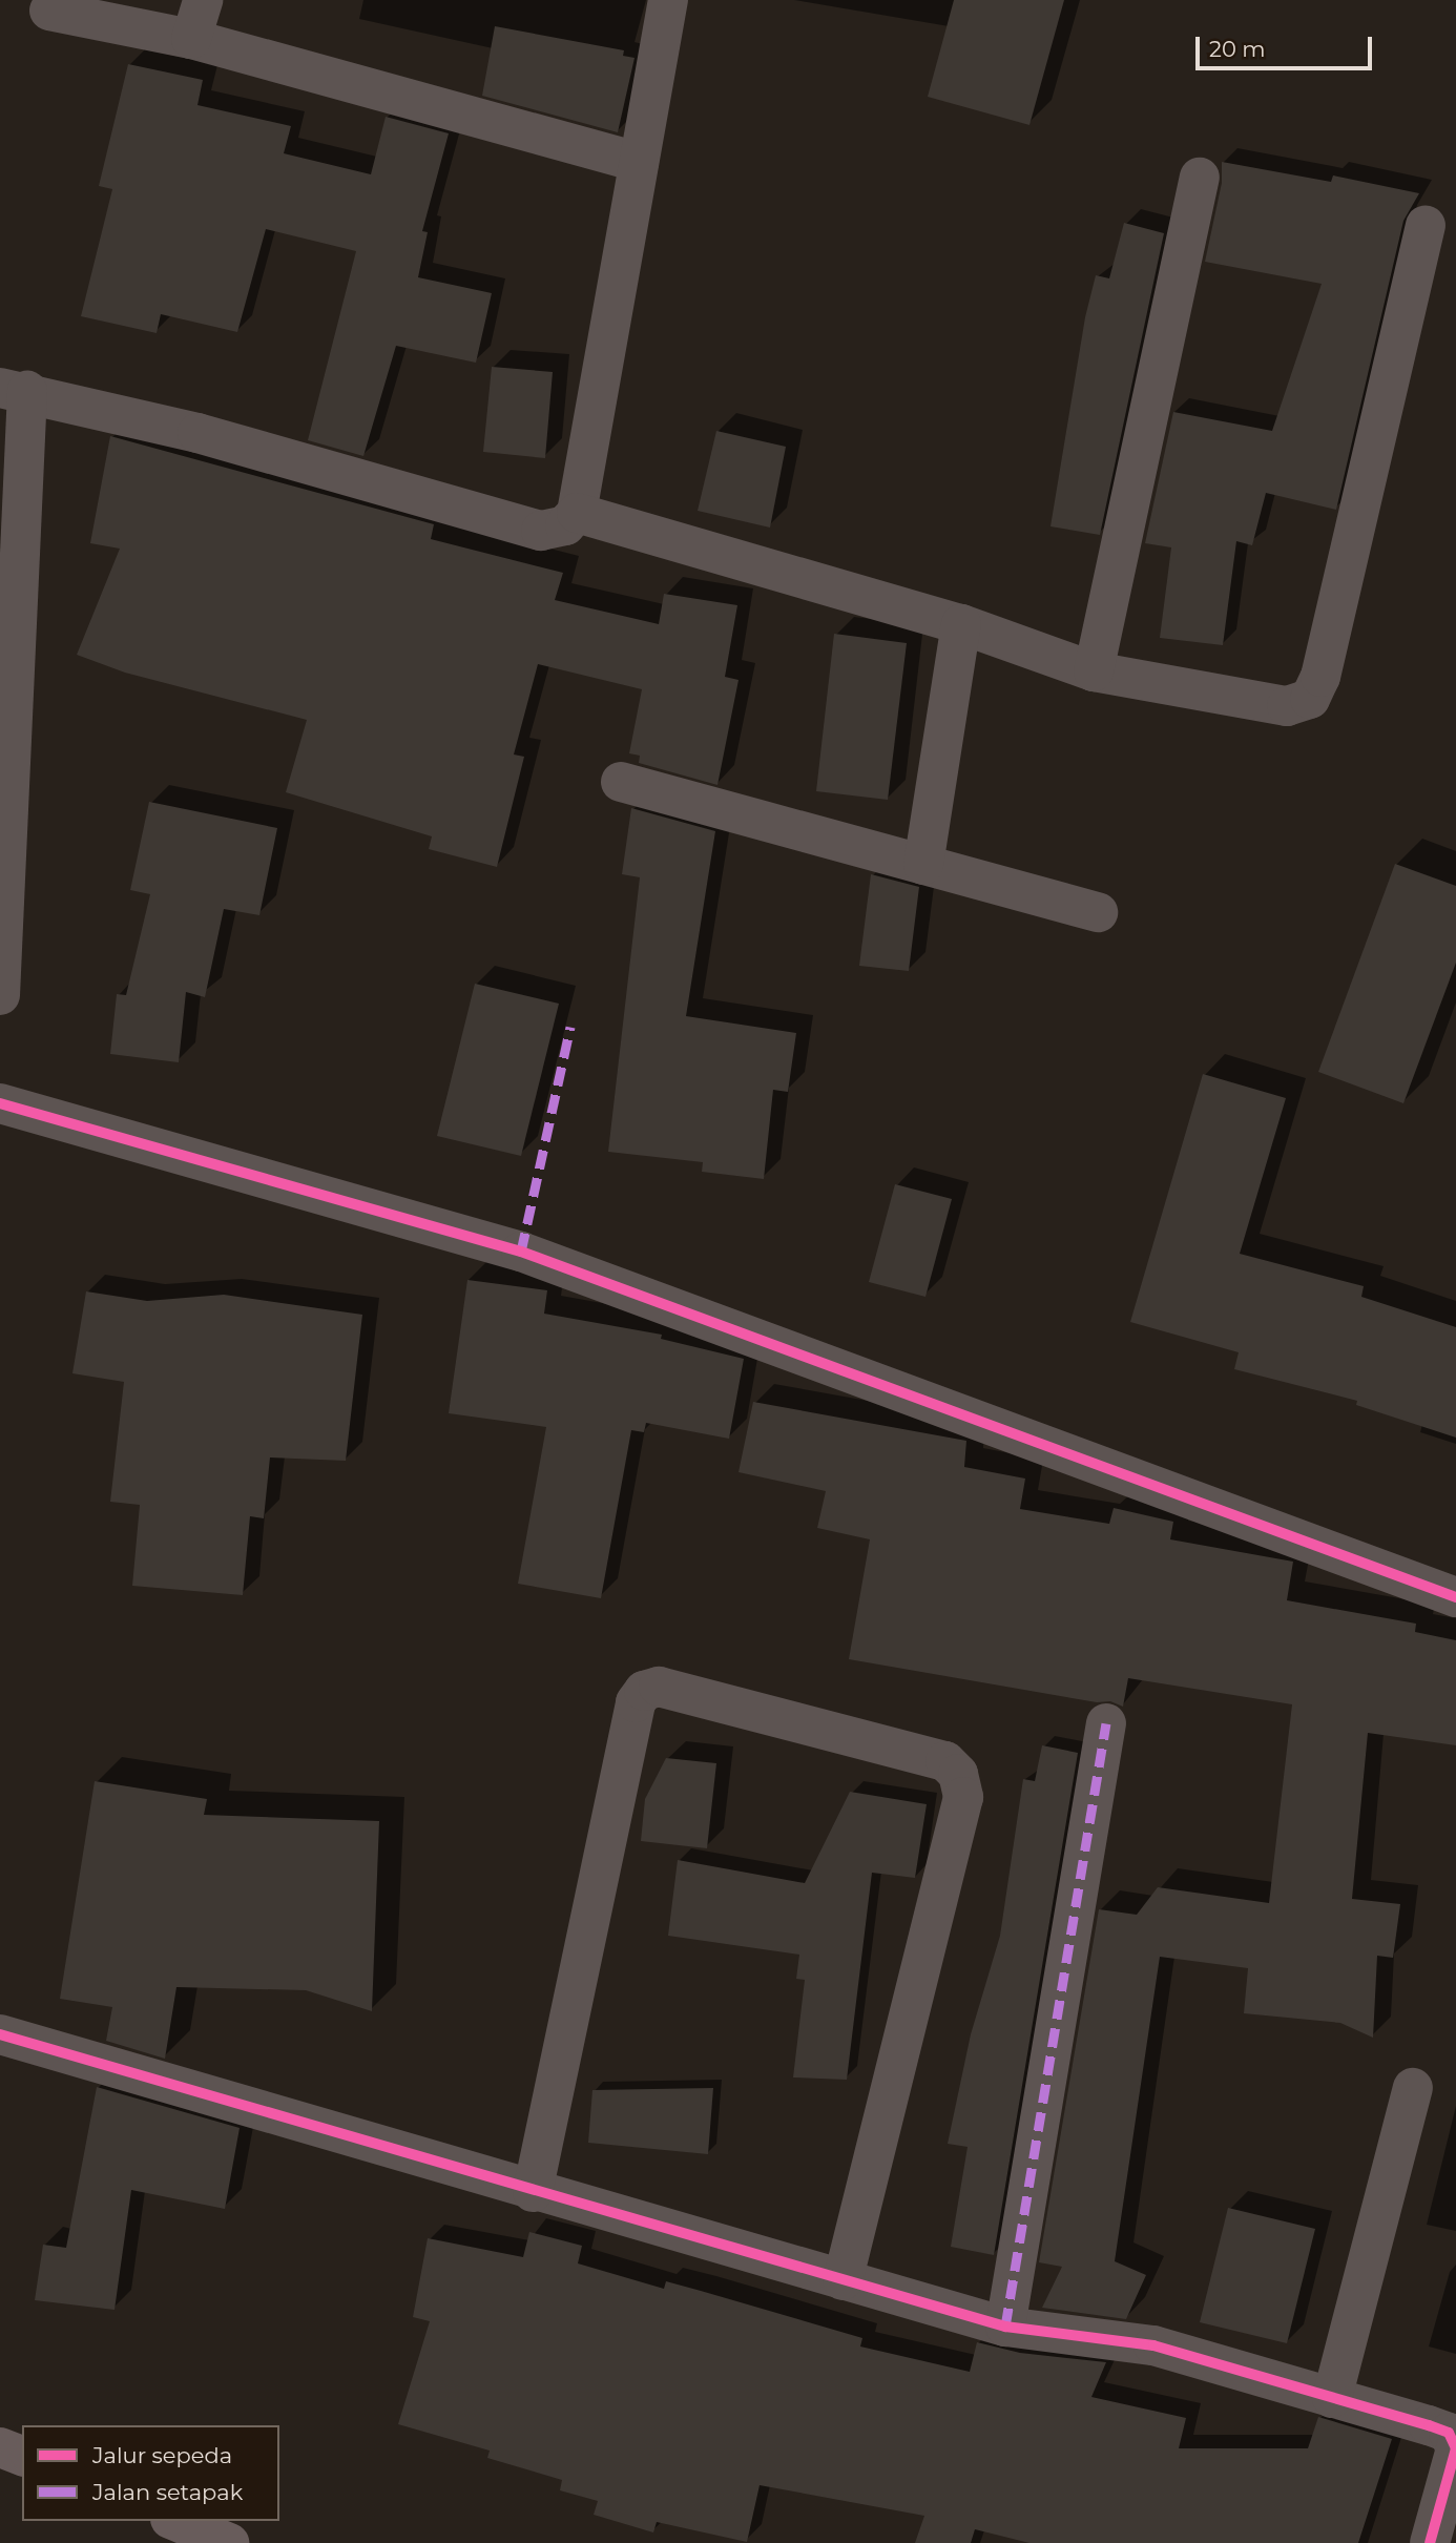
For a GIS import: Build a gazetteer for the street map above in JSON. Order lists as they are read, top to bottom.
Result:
{
  "legend": ["Jalur sepeda", "Jalan setapak"],
  "scale_bar": "20 m"
}
